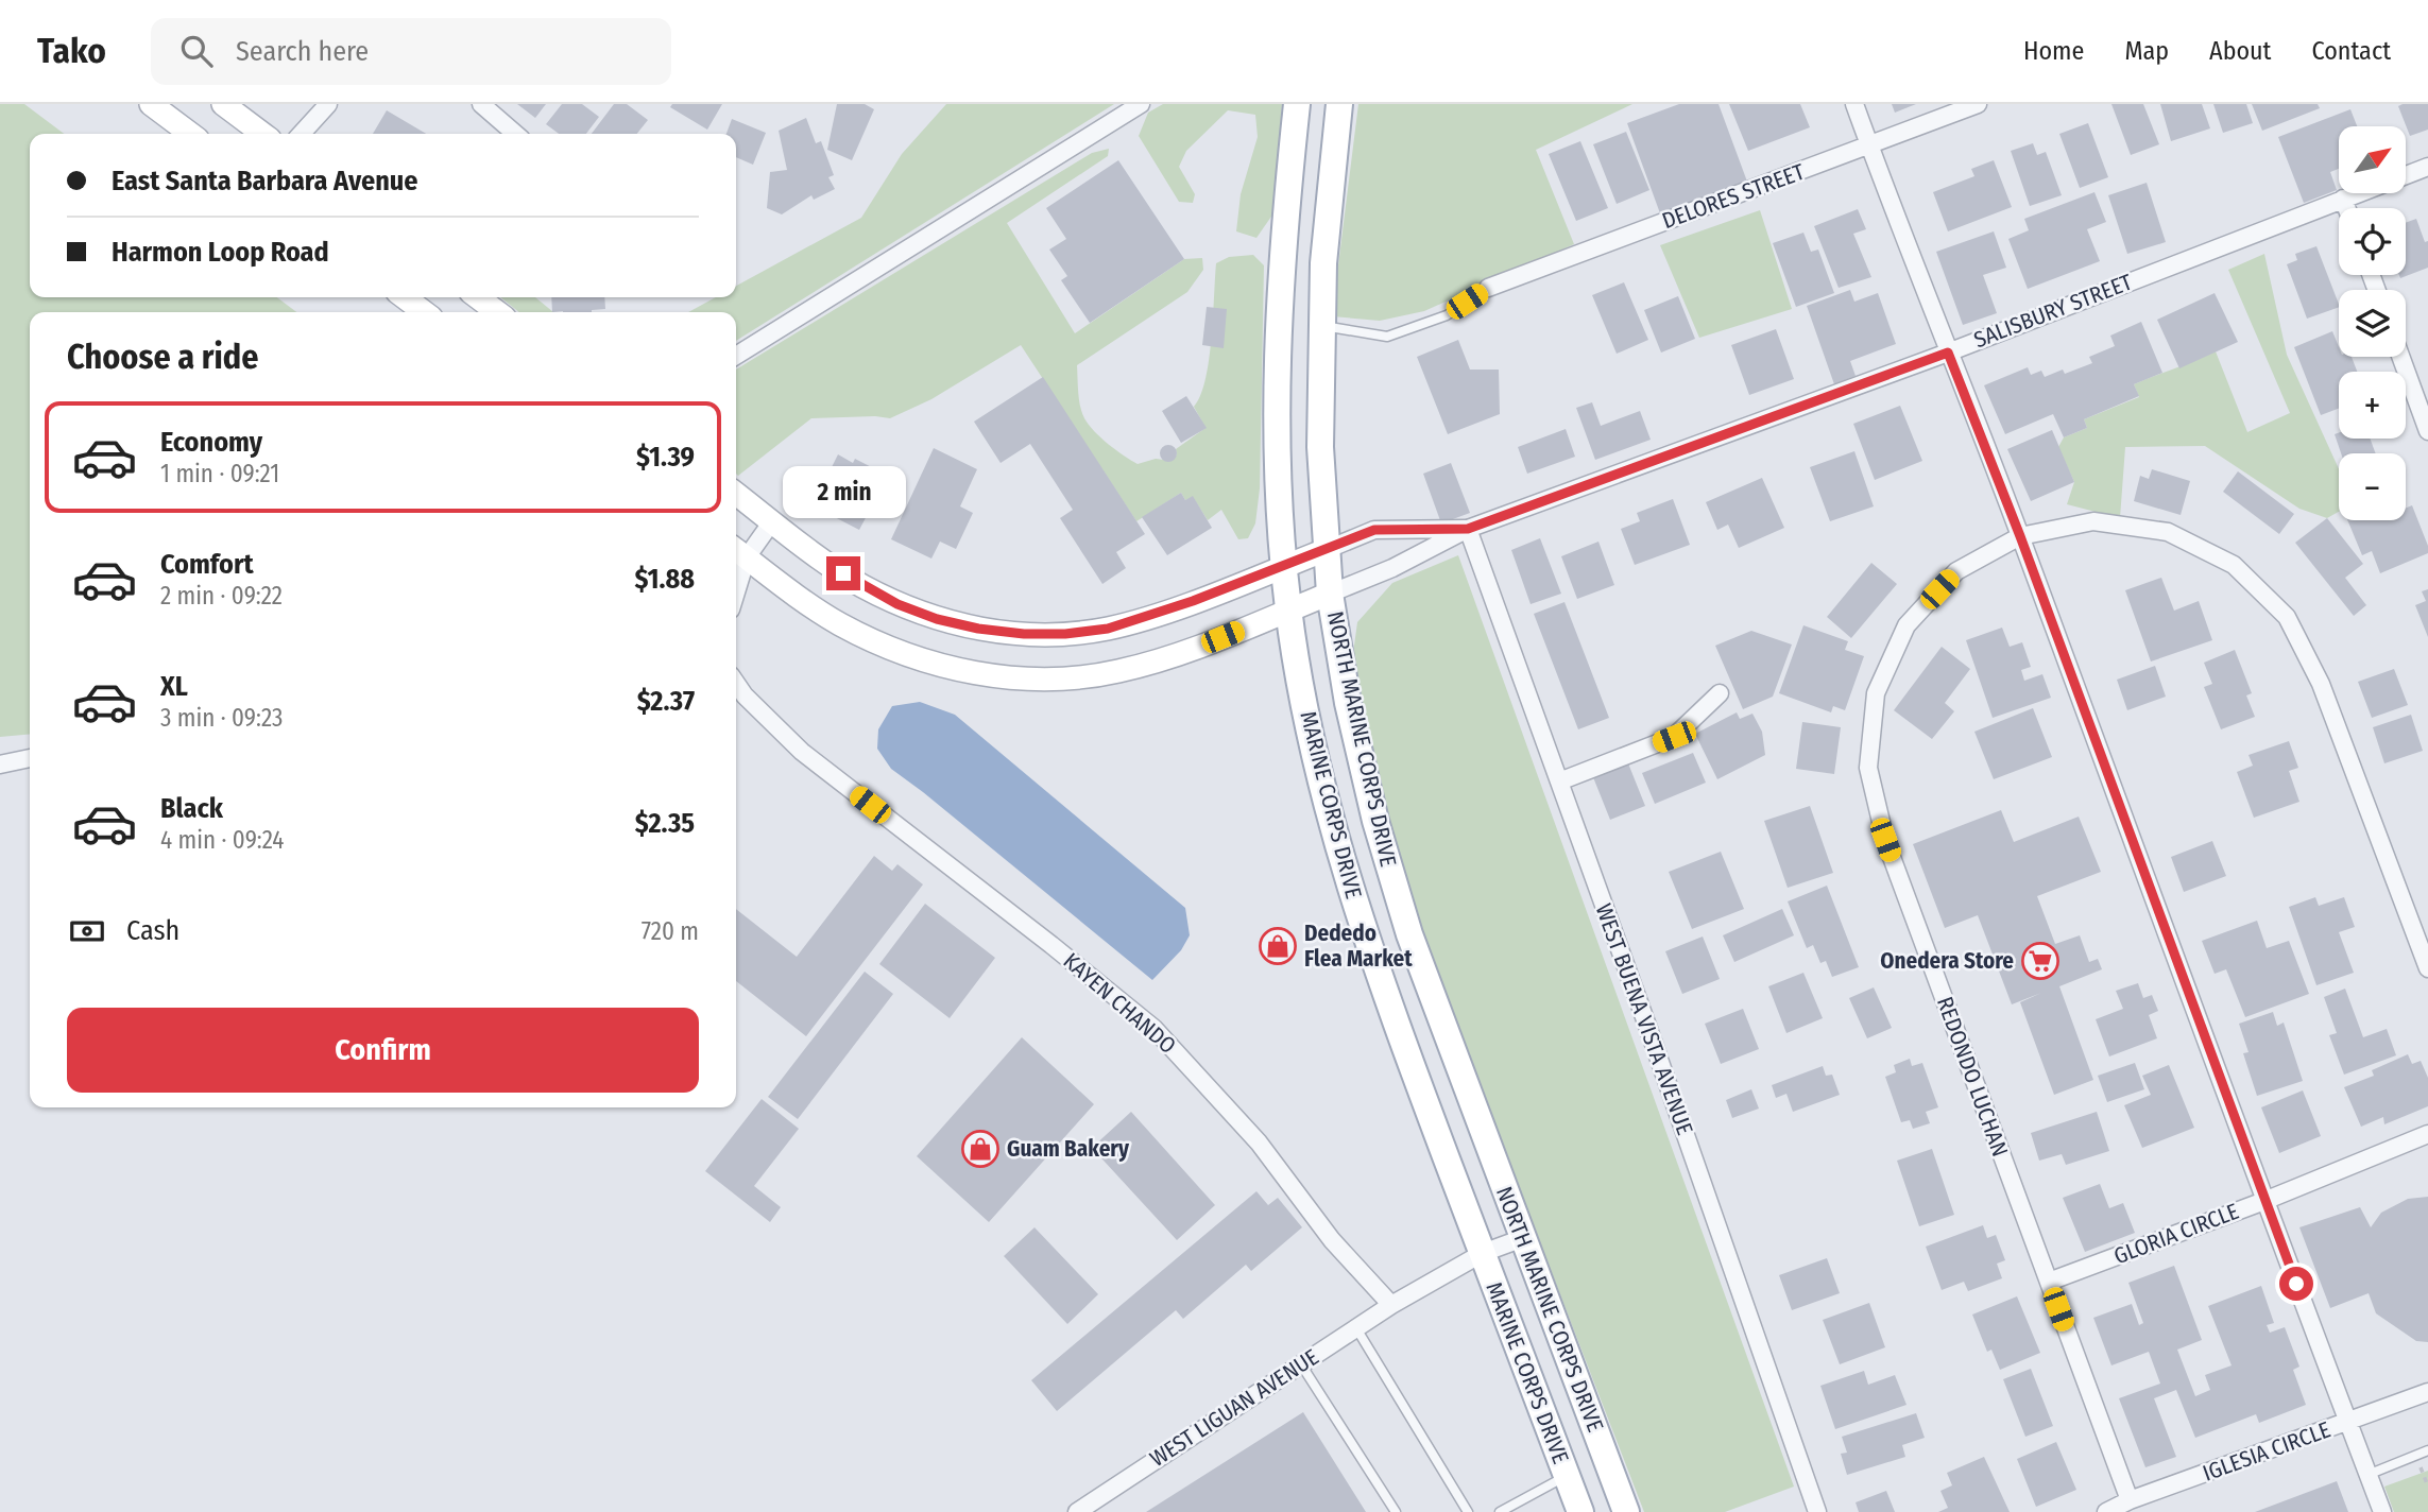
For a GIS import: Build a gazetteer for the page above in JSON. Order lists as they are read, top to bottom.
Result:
{
  "streets": {
    "main road": ["NORTH MARINE CORPS DRIVE", "MARINE CORPS DRIVE"],
    "street": [
      "DELORES STREET",
      "SALISBURY STREET",
      "KAYEN CHANDO",
      "WEST BUENA VISTA AVENUE",
      "REDONDO LUCHAN",
      "GLORIA CIRCLE",
      "WEST LIGUAN AVENUE",
      "IGLESIA CIRCLE"
    ]
  },
  "crossings": [
    ["SALISBURY STREET", "NORTH MARINE CORPS DRIVE"],
    ["SALISBURY STREET", "WEST BUENA VISTA AVENUE"],
    ["KAYEN CHANDO", "WEST LIGUAN AVENUE"],
    ["REDONDO LUCHAN", "GLORIA CIRCLE"],
    ["REDONDO LUCHAN", "IGLESIA CIRCLE"]
  ],
  "places": {
    "shop": ["Dededo Flea Market", "Guam Bakery"],
    "supermarket": ["Onedera Store"]
  },
  "north": "top right",
  "page": {
    "header": "Tako",
    "search": "Search here",
    "nav": [
      "Home",
      "Map",
      "About",
      "Contact"
    ],
    "map_buttons": ["+", "−"],
    "banner": ["East Santa Barbara Avenue", "Harmon Loop Road"],
    "heading": "Choose a ride",
    "list": [
      {
        "name": "Economy",
        "note": "1 min · 09:21",
        "value": "$1.39"
      },
      {
        "name": "Comfort",
        "note": "2 min · 09:22",
        "value": "$1.88"
      },
      {
        "name": "XL",
        "note": "3 min · 09:23",
        "value": "$2.37"
      },
      {
        "name": "Black",
        "note": "4 min · 09:24",
        "value": "$2.35"
      }
    ],
    "bubble": "2 min",
    "pay": ["Cash", "720 m"],
    "buttons": "Confirm"
  }
}
